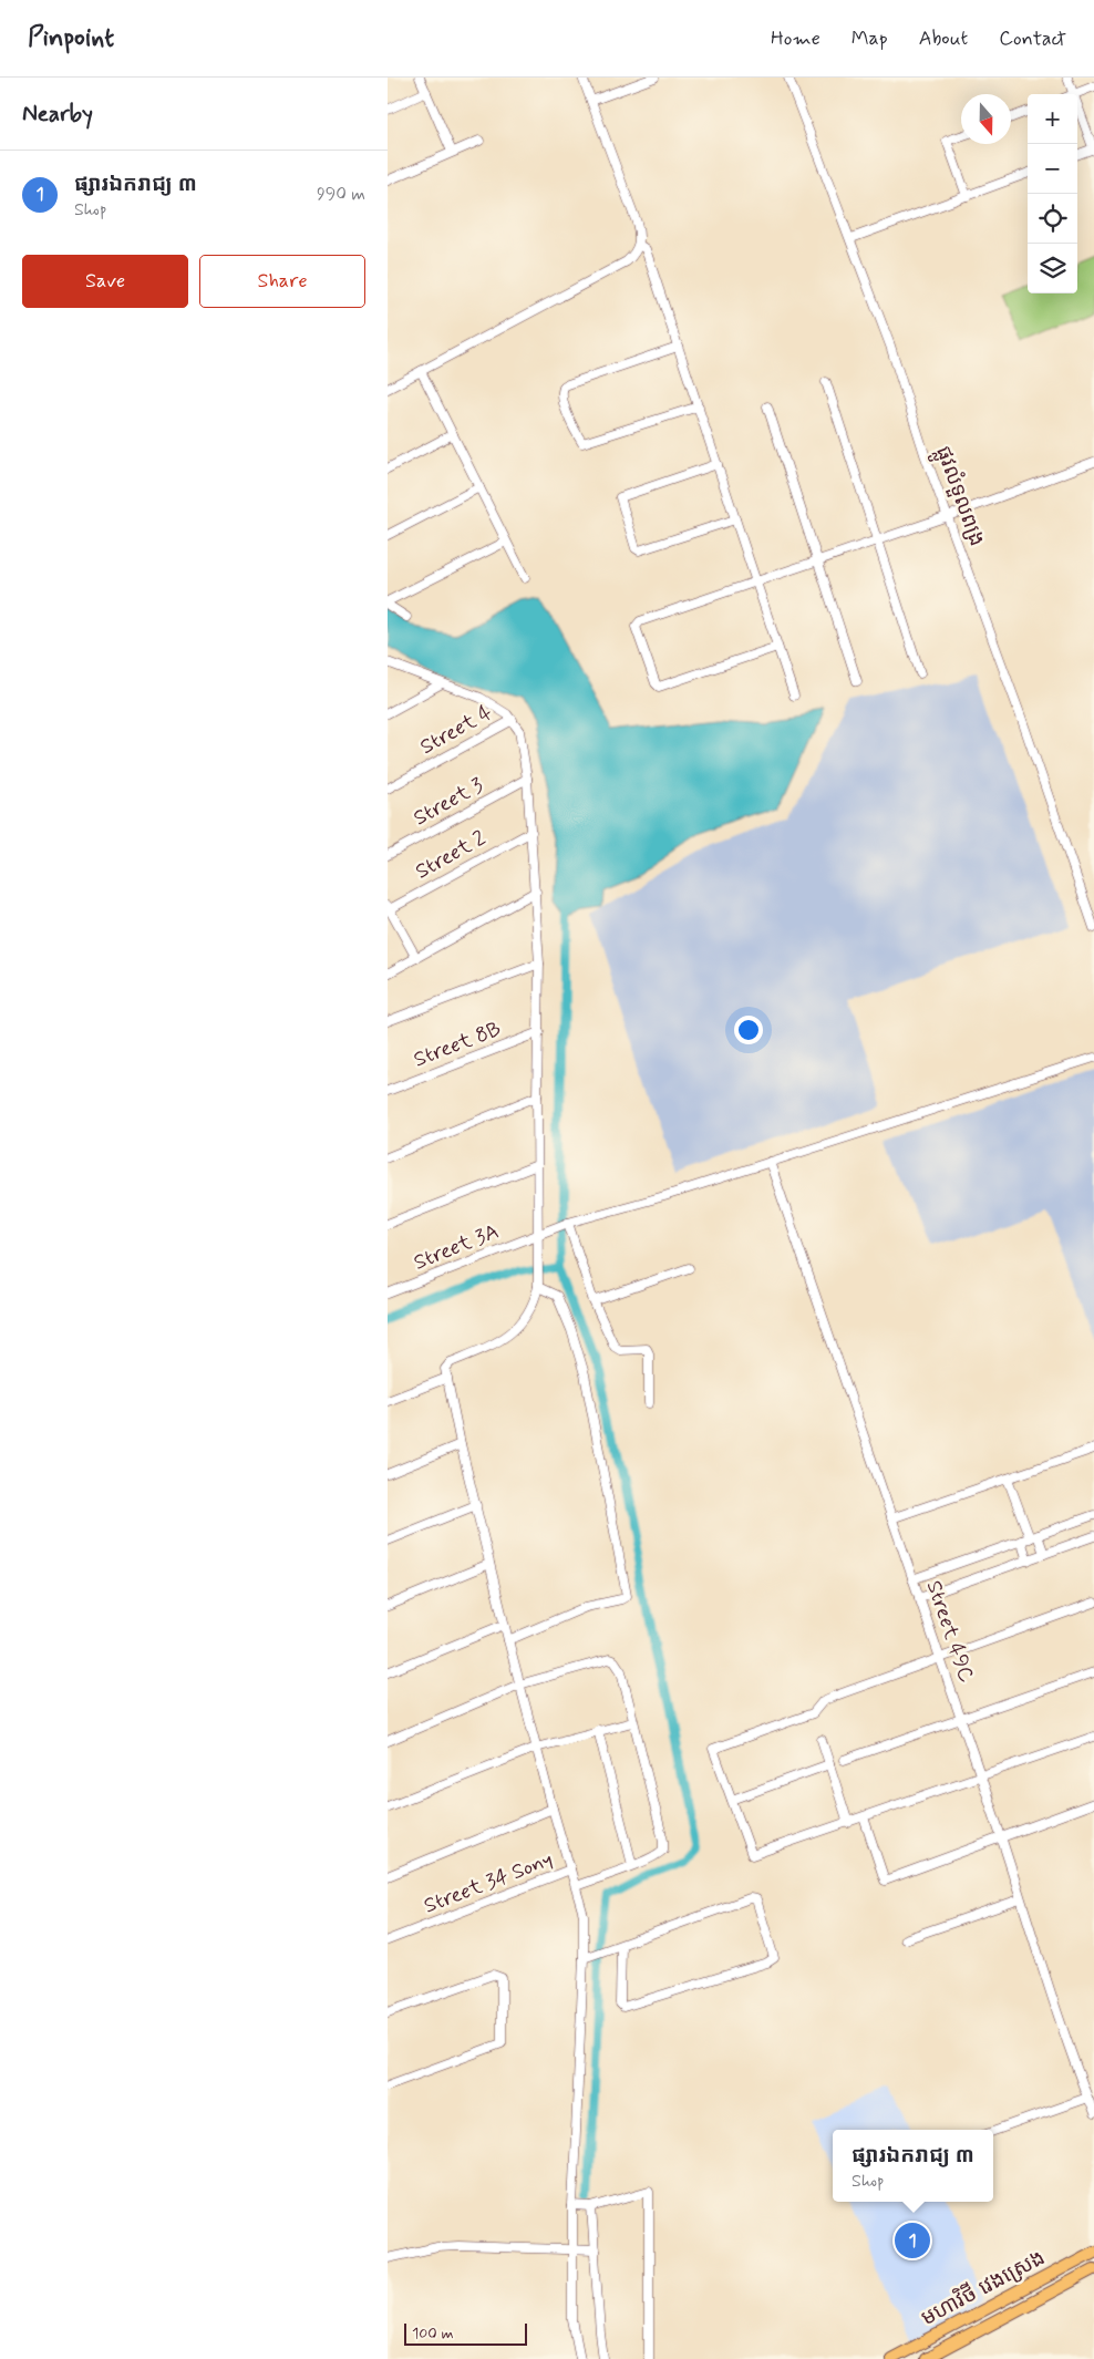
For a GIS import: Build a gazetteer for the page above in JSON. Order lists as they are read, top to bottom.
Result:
{
  "streets": {
    "main road": ["មហាវិថី វេងស្រេង"],
    "street": [
      "ផ្លូវលំទួលពង្រ",
      "Street 4",
      "Street 3",
      "Street 2",
      "Street 8B",
      "Street 3A",
      "Street 49C",
      "Street 34 Sony"
    ]
  },
  "crossings": [
    ["Street 3A", "Street 49C"]
  ],
  "scale_bar": "100 m",
  "north": "bottom",
  "page": {
    "header": "Pinpoint",
    "nav": [
      "Home",
      "Map",
      "About",
      "Contact"
    ],
    "heading": "Nearby",
    "map_buttons": ["+", "−"],
    "list": [
      {
        "mark": "1",
        "name": "ផ្សារឯករាជ្យ ៣",
        "note": "Shop",
        "value": "990 m"
      }
    ],
    "buttons": ["Save", "Share"],
    "popup": ["ផ្សារឯករាជ្យ ៣", "Shop"],
    "pins": "1",
    "scale": "100 m"
  }
}
